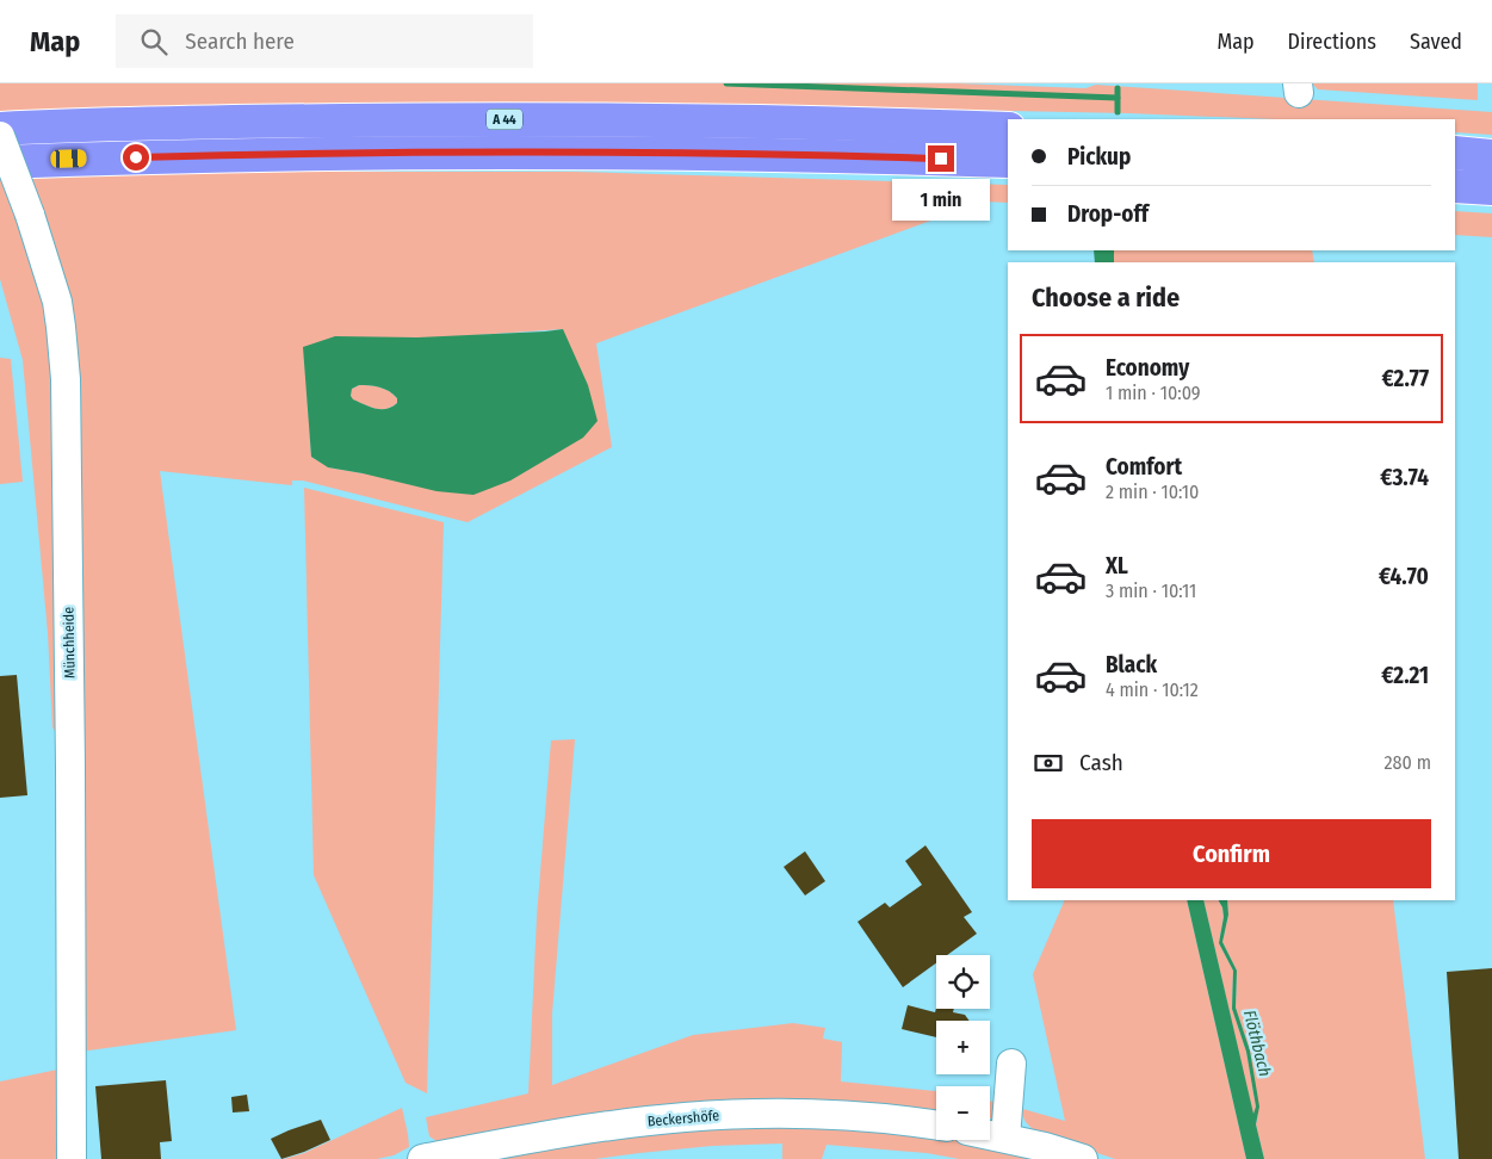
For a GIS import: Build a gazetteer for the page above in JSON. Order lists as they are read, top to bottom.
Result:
{
  "streets": {
    "highway": ["A 44"],
    "street": ["Münchheide", "Beckershöfe"]
  },
  "water": ["Flöthbach"],
  "page": {
    "header": "Map",
    "search": "Search here",
    "nav": ["Map", "Directions", "Saved"],
    "banner": ["Pickup", "Drop-off"],
    "bubble": "1 min",
    "heading": "Choose a ride",
    "list": [
      {
        "name": "Economy",
        "note": "1 min · 10:09",
        "value": "€2.77"
      },
      {
        "name": "Comfort",
        "note": "2 min · 10:10",
        "value": "€3.74"
      },
      {
        "name": "XL",
        "note": "3 min · 10:11",
        "value": "€4.70"
      },
      {
        "name": "Black",
        "note": "4 min · 10:12",
        "value": "€2.21"
      }
    ],
    "pay": ["Cash", "280 m"],
    "buttons": "Confirm",
    "map_buttons": ["+", "−"]
  }
}
